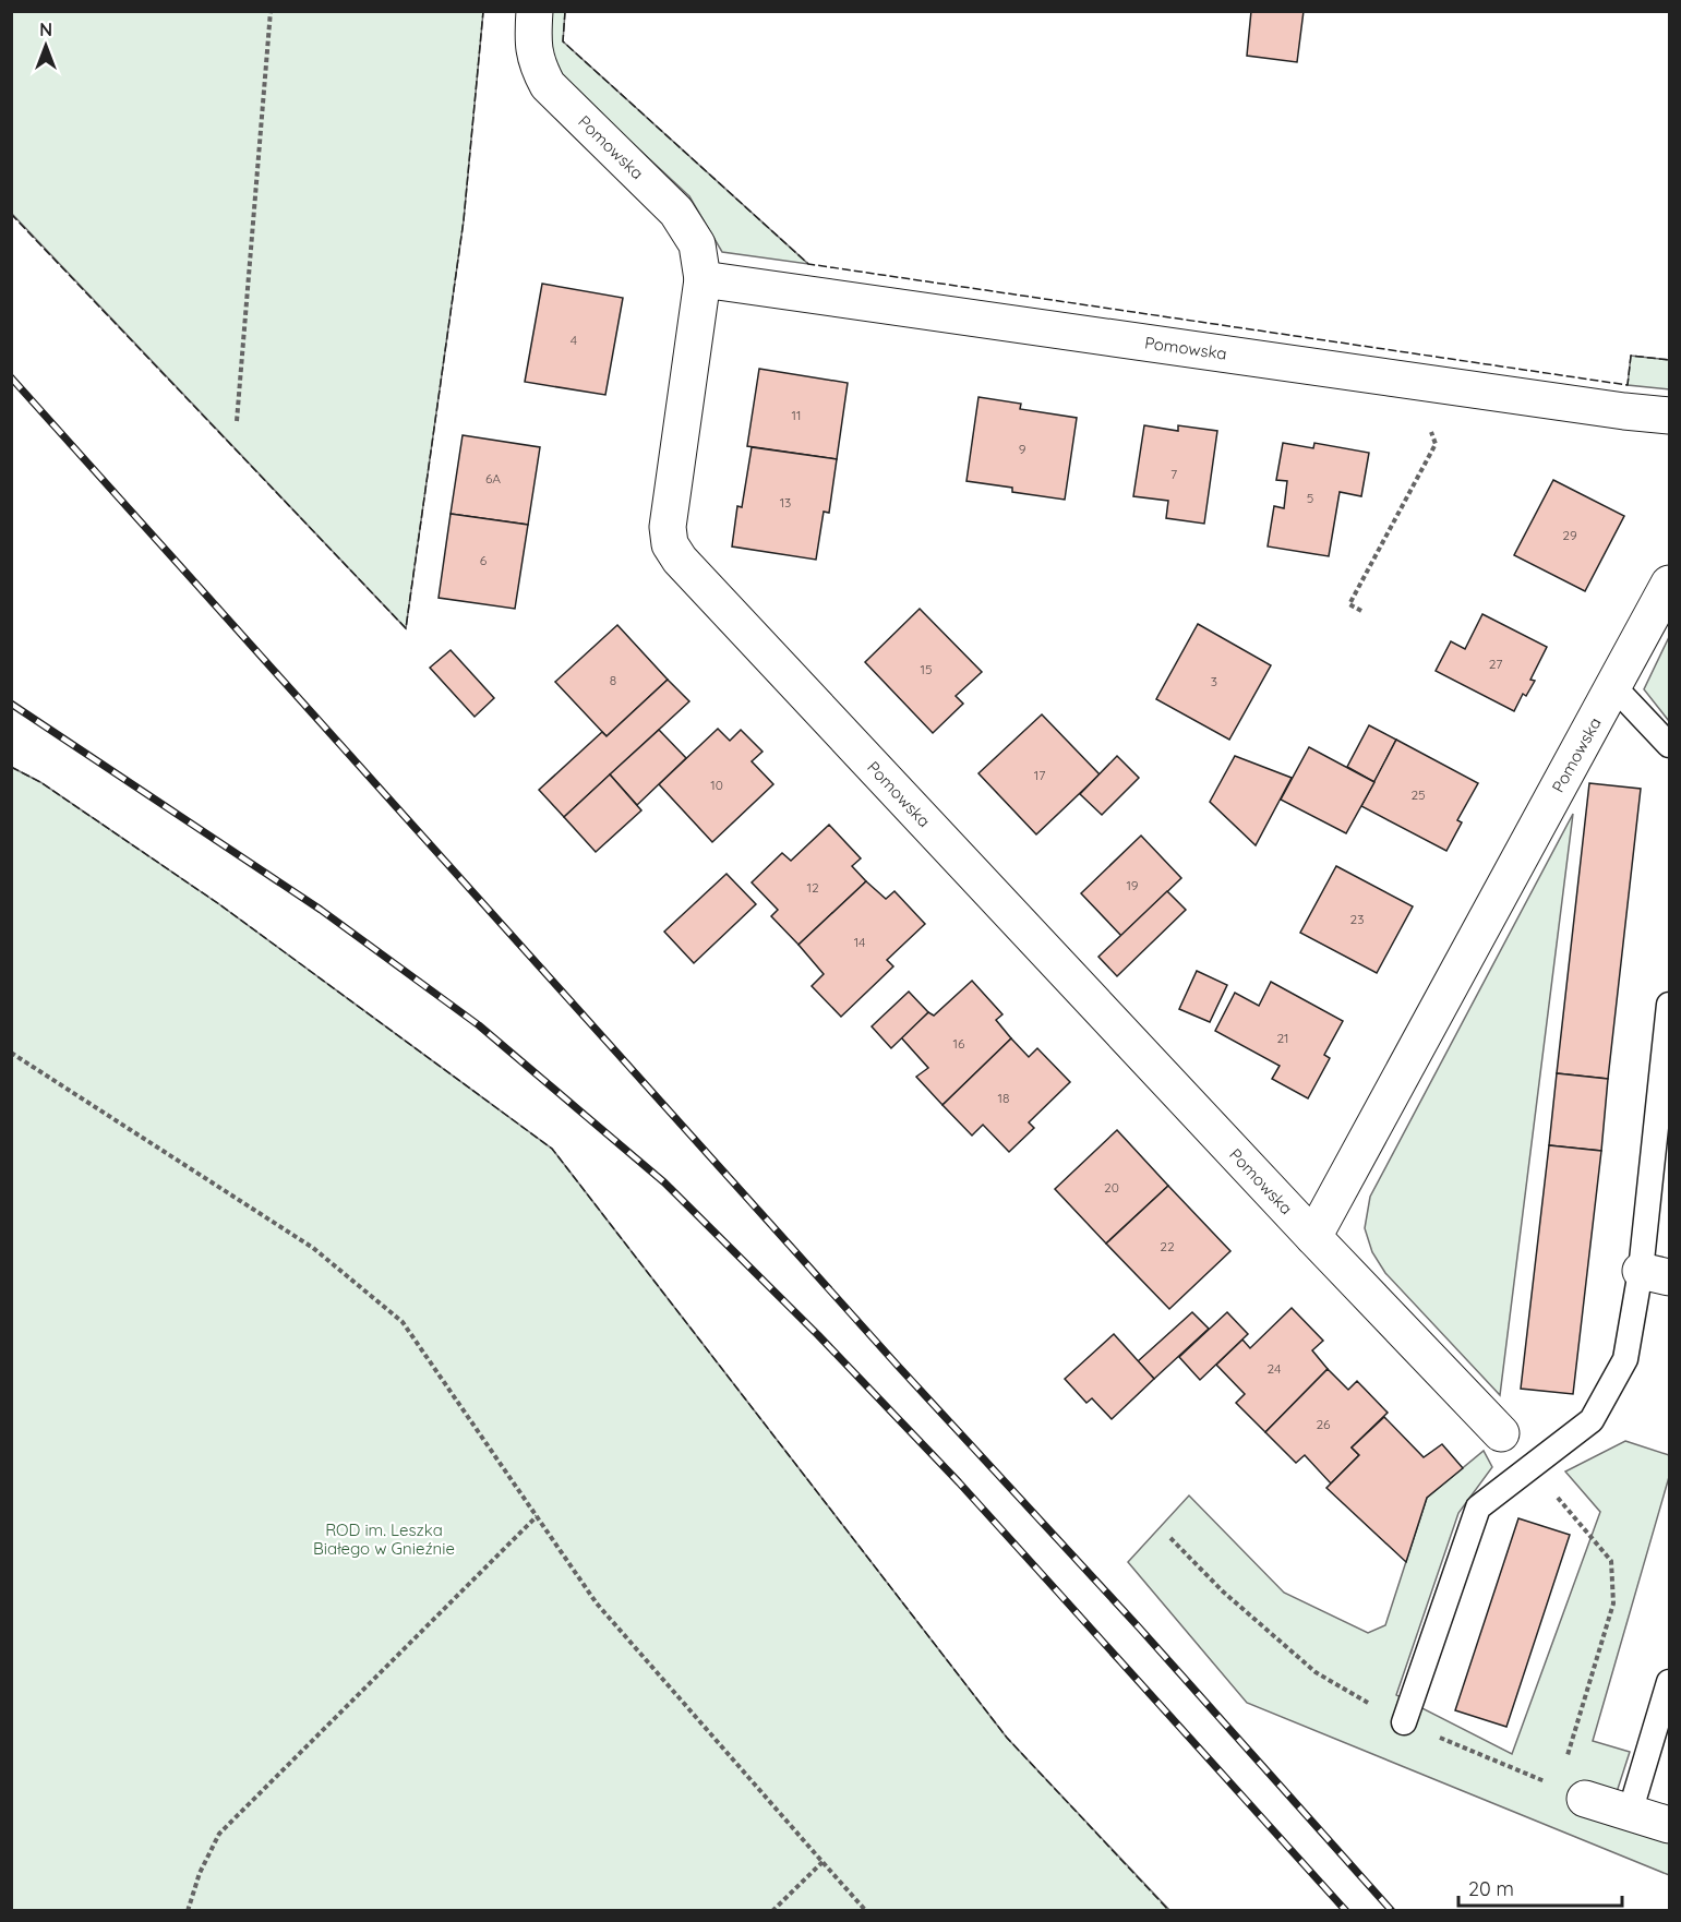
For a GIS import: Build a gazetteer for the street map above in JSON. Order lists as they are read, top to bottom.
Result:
{
  "streets": {
    "street": ["Pomowska"]
  },
  "parks": ["ROD im. Leszka Białego w Gnieźnie"],
  "house_numbers": [
    "4",
    "11",
    "9",
    "7",
    "6A",
    "5",
    "13",
    "29",
    "6",
    "27",
    "15",
    "8",
    "3",
    "17",
    "10",
    "25",
    "19",
    "12",
    "23",
    "14",
    "21",
    "16",
    "18",
    "20",
    "22",
    "24",
    "26"
  ],
  "scale_bar": "20 m",
  "north": "top"
}
